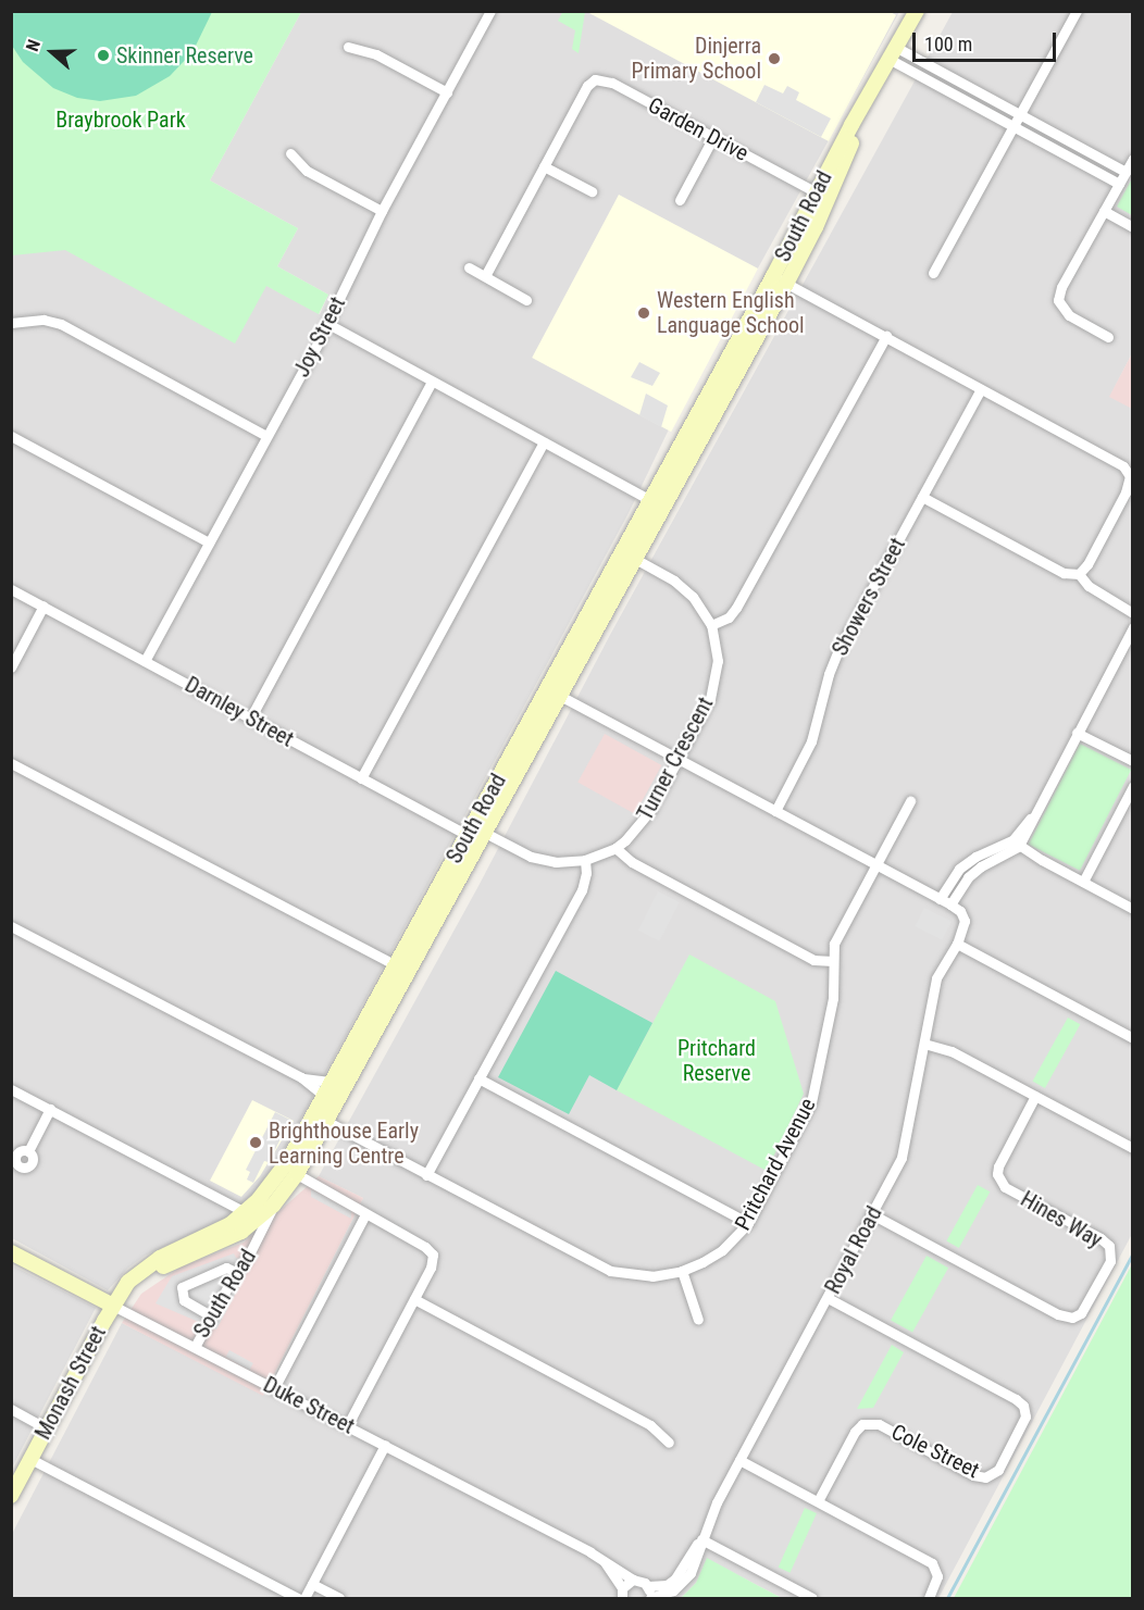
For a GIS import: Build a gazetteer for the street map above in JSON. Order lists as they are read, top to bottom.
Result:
{
  "streets": {
    "street": [
      "Garden Drive",
      "South Road",
      "Joy Street",
      "Showers Street",
      "Darnley Street",
      "Turner Crescent",
      "Pritchard Avenue",
      "Hines Way",
      "Royal Road",
      "Monash Street",
      "Duke Street",
      "Cole Street"
    ]
  },
  "crossings": [
    ["Garden Drive", "South Road"],
    ["South Road", "Darnley Street"],
    ["South Road", "Turner Crescent"],
    ["South Road", "Pritchard Avenue"],
    ["South Road", "Monash Street"],
    ["South Road", "Duke Street"],
    ["Joy Street", "Darnley Street"],
    ["Hines Way", "Royal Road"],
    ["Royal Road", "Duke Street"],
    ["Royal Road", "Cole Street"],
    ["Monash Street", "Duke Street"]
  ],
  "parks": ["Braybrook Park", "Pritchard Reserve"],
  "places": [
    "Skinner Reserve",
    "Dinjerra Primary School",
    "Western English Language School",
    "Brighthouse Early Learning Centre"
  ],
  "scale_bar": "100 m",
  "north": "left"
}
